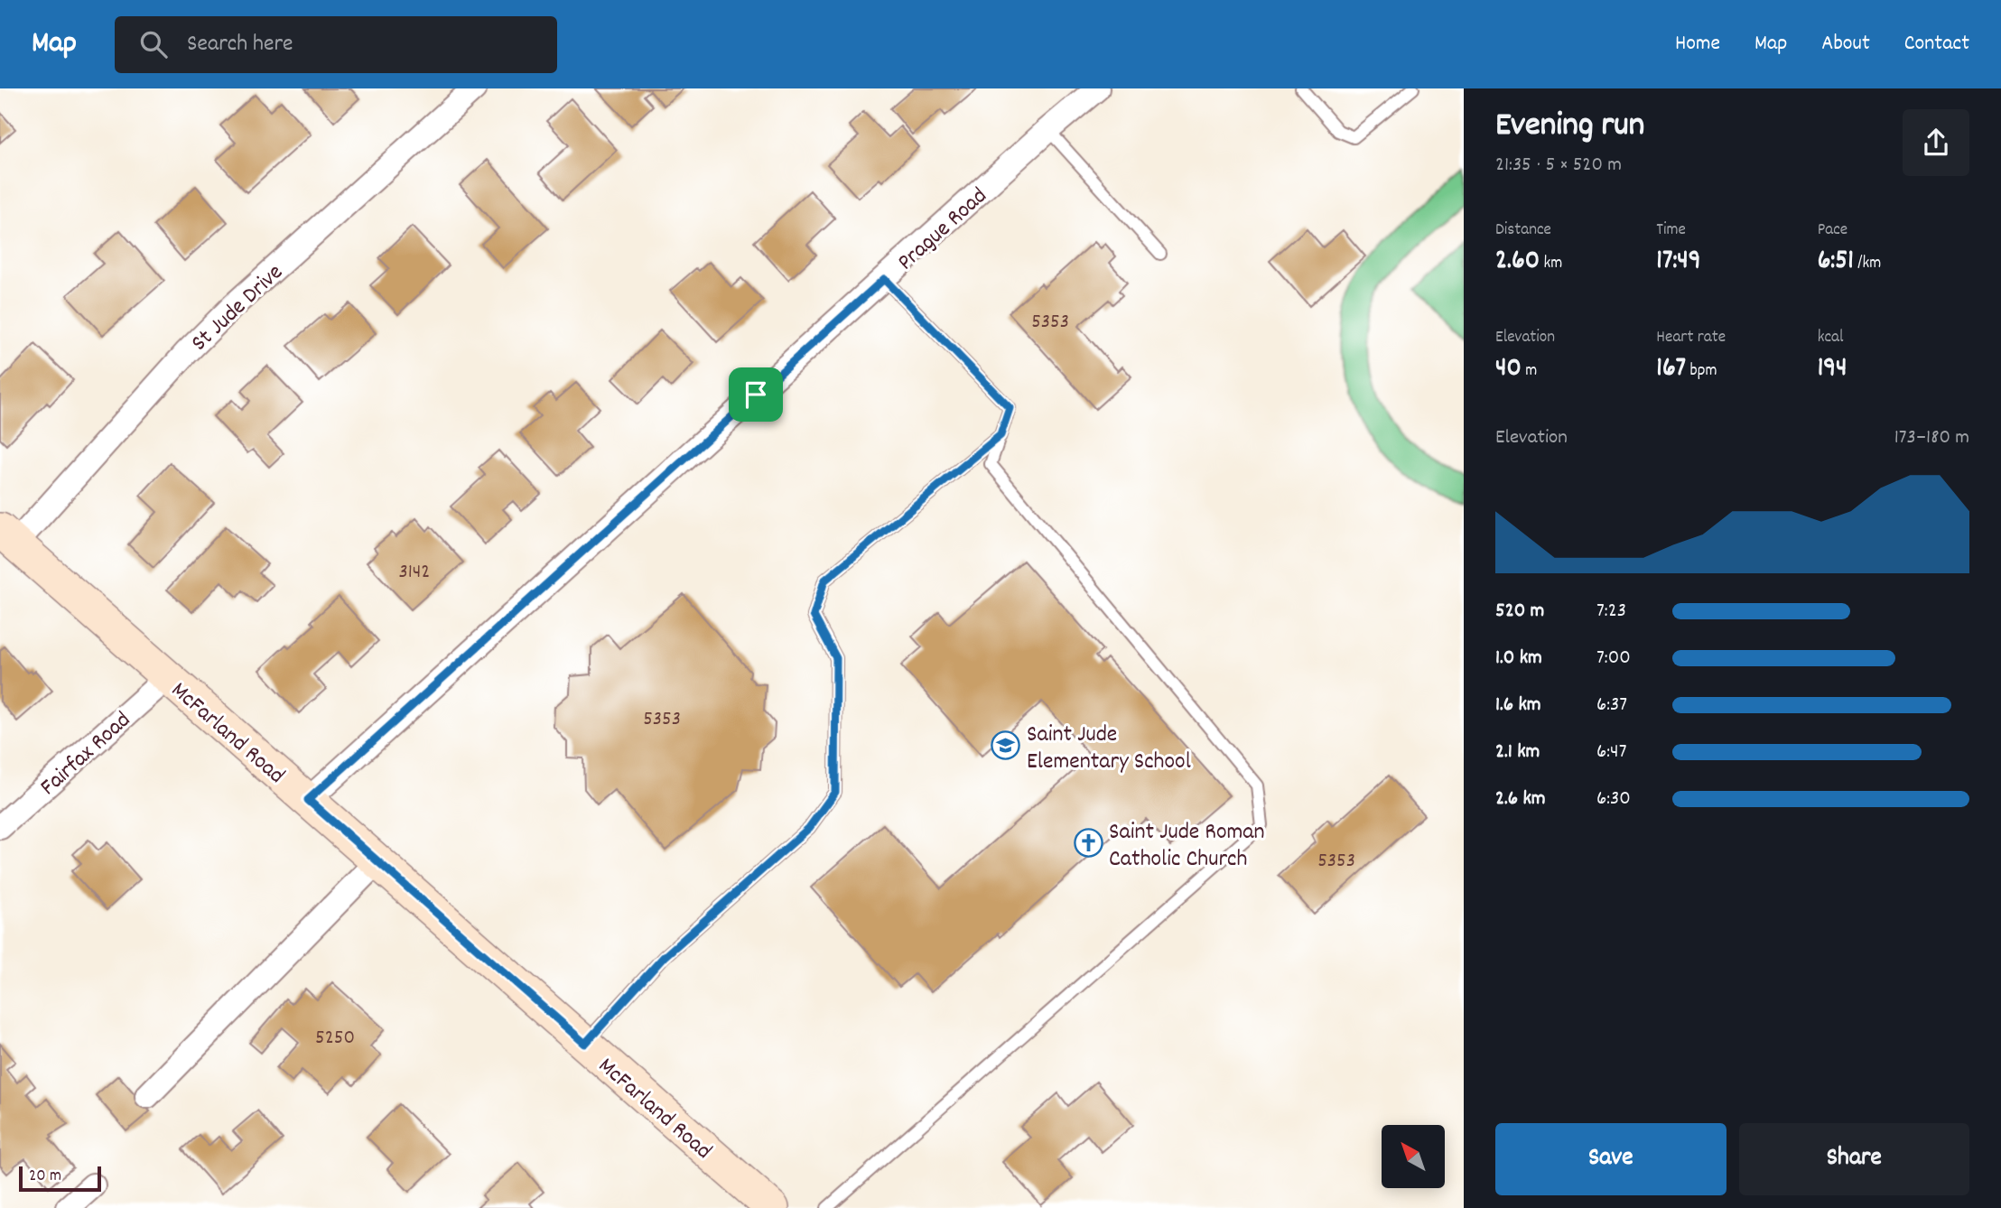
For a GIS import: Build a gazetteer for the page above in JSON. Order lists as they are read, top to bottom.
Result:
{
  "streets": {
    "street": [
      "Prague Road",
      "St Jude Drive",
      "McFarland Road",
      "Fairfax Road"
    ]
  },
  "crossings": [
    ["Prague Road", "McFarland Road"],
    ["St Jude Drive", "McFarland Road"],
    ["McFarland Road", "Fairfax Road"]
  ],
  "places": {
    "school or university": ["Saint Jude Elementary School"],
    "church": ["Saint Jude Roman Catholic Church"]
  },
  "house_numbers": [
    "5353",
    "3142",
    "5353",
    "5353",
    "5250"
  ],
  "scale_bar": "20 m",
  "north": "top left",
  "page": {
    "header": "Map",
    "search": "Search here",
    "nav": [
      "Home",
      "Map",
      "About",
      "Contact"
    ],
    "heading": ["Evening run", "21:35 · 5 × 520 m"],
    "stats": [
      ["Distance", "2.60 km"],
      ["Time", "17:49"],
      ["Pace", "6:51 /km"],
      ["Elevation", "40 m"],
      ["Heart rate", "167 bpm"],
      ["kcal", "194"]
    ],
    "chart": ["Elevation", "173–180 m"],
    "list": [
      {
        "name": "520 m",
        "note": "7:23"
      },
      {
        "name": "1.0 km",
        "note": "7:00"
      },
      {
        "name": "1.6 km",
        "note": "6:37"
      },
      {
        "name": "2.1 km",
        "note": "6:47"
      },
      {
        "name": "2.6 km",
        "note": "6:30"
      }
    ],
    "buttons": ["Save", "Share"],
    "scale": "20 m"
  }
}
